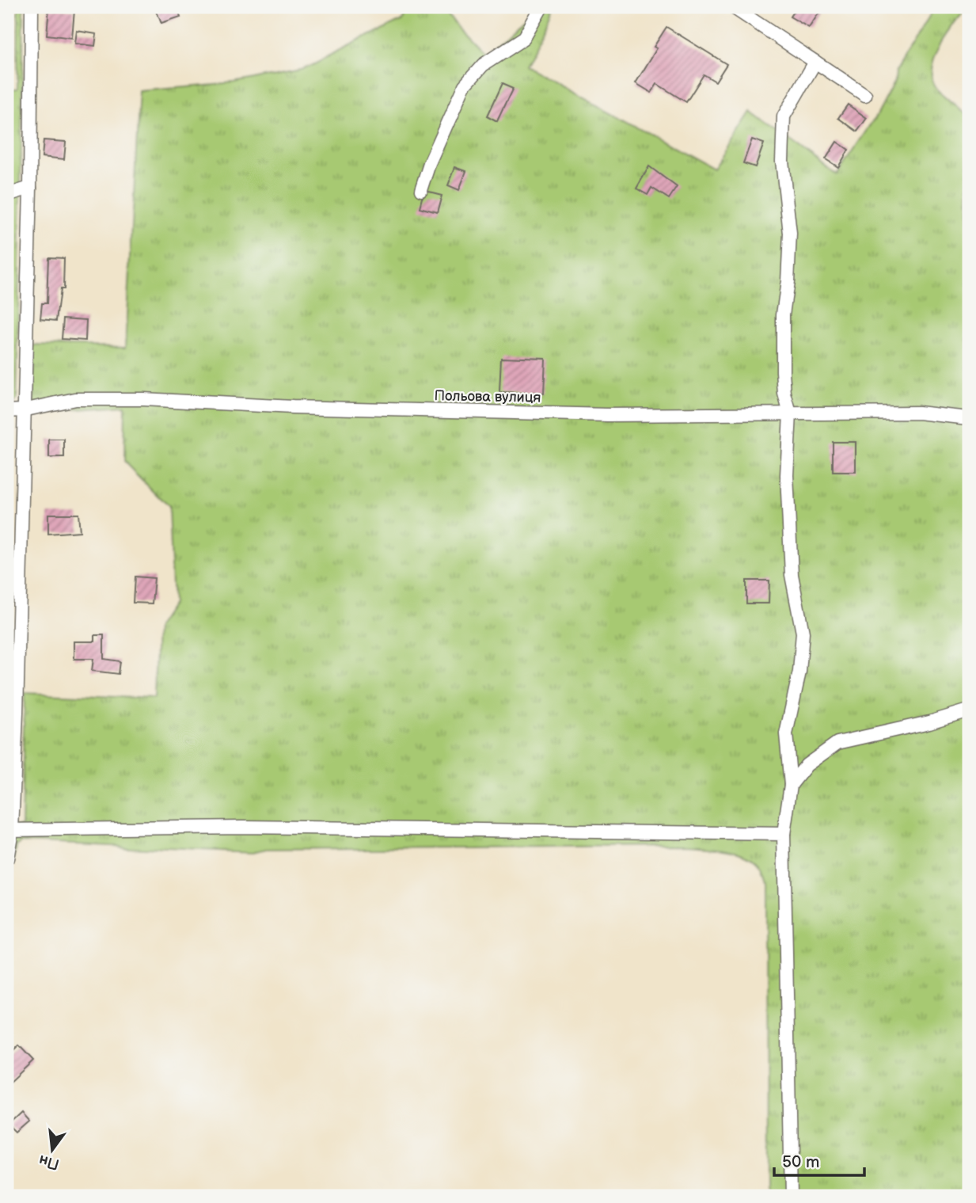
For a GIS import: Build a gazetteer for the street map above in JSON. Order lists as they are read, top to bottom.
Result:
{
  "streets": {
    "street": ["Польова вулиця"]
  },
  "scale_bar": "50 m",
  "north": "bottom"
}
